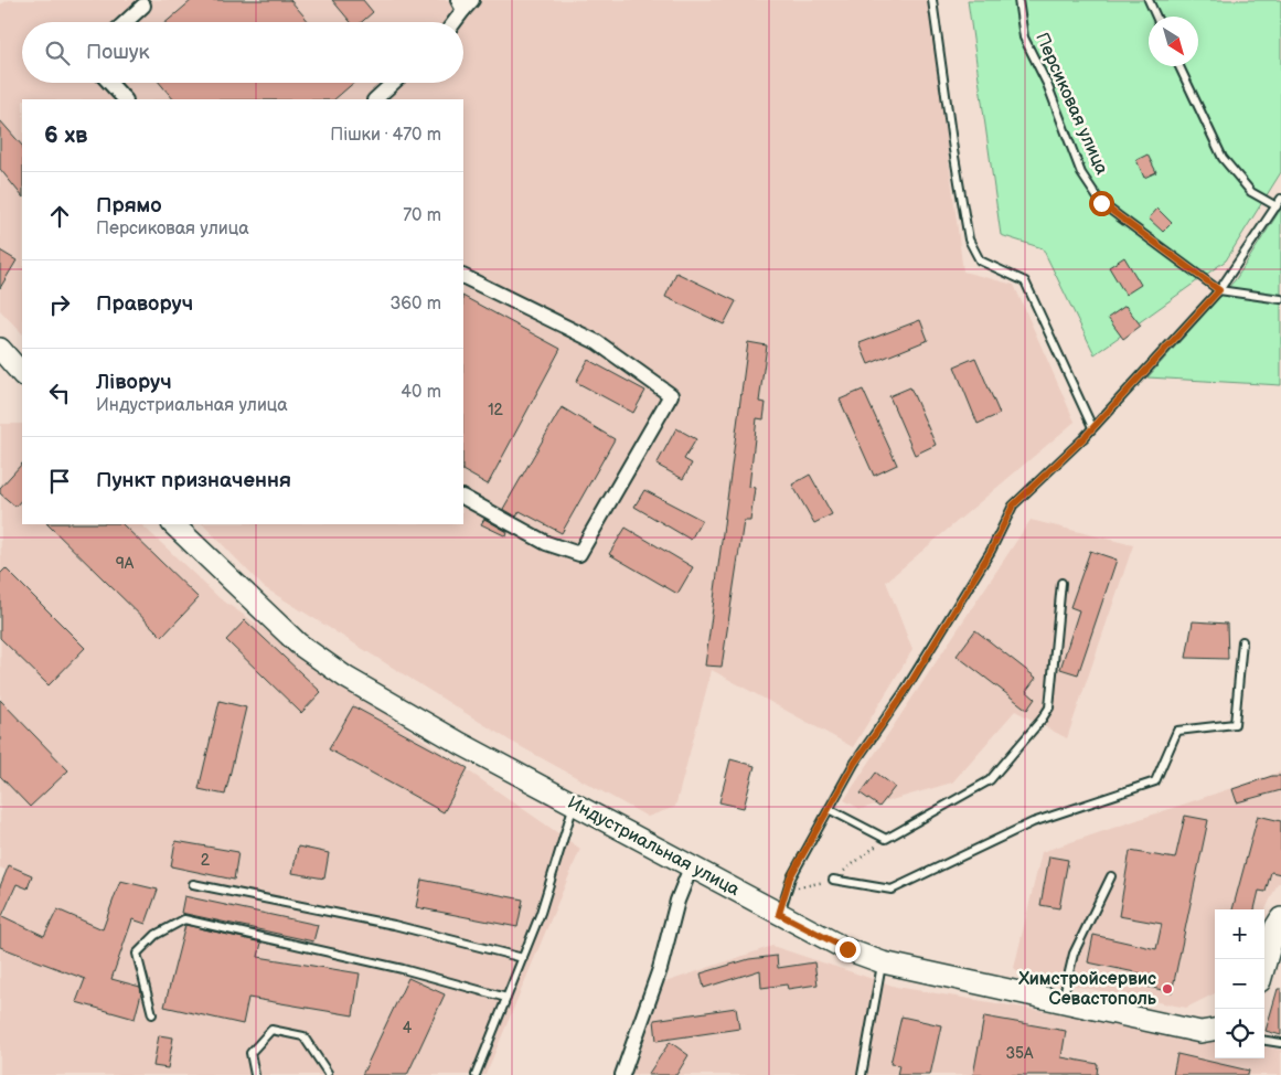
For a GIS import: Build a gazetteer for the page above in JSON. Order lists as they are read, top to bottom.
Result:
{
  "streets": {
    "main road": ["Индустриальная улица"],
    "lane": ["Персиковая улица"]
  },
  "places": ["Химстройсервис Севастополь"],
  "house_numbers": [
    "12",
    "9А",
    "2",
    "4",
    "35А"
  ],
  "north": "bottom right",
  "page": {
    "search": "Пошук",
    "heading": ["6 хв", "Пішки · 470 m"],
    "list": [
      ["Прямо", "Персиковая улица", "70 m"],
      ["Праворуч", "360 m"],
      ["Ліворуч", "Индустриальная улица", "40 m"],
      "Пункт призначення"
    ],
    "map_buttons": ["+", "−"]
  }
}
